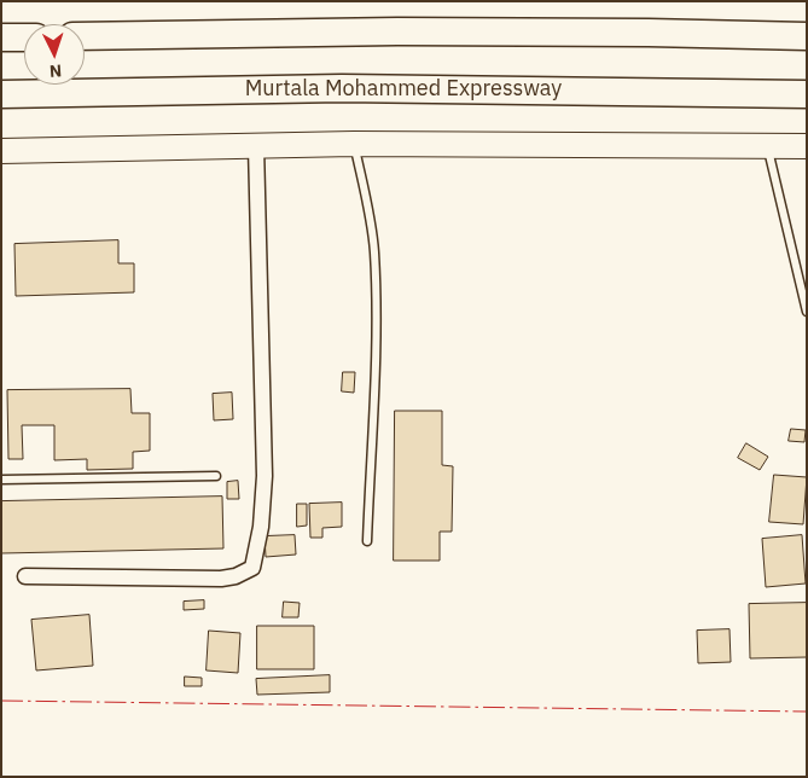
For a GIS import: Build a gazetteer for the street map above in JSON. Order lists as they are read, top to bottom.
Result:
{
  "streets": {
    "highway": ["Murtala Mohammed Expressway"]
  },
  "north": "bottom"
}
